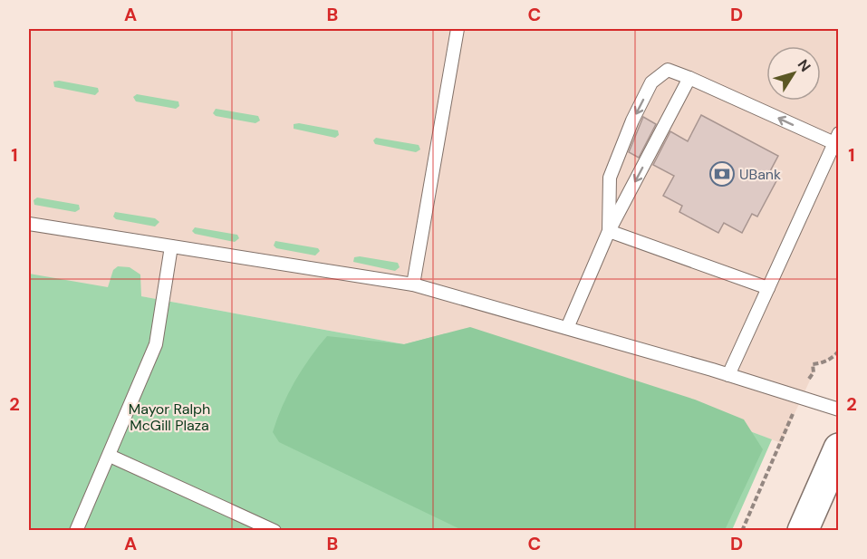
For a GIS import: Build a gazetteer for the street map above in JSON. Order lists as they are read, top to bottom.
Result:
{
  "parks": ["Mayor Ralph McGill Plaza"],
  "places": {
    "bank": ["UBank"]
  },
  "north": "top right",
  "grid": {
    "columns": [
      "A",
      "B",
      "C",
      "D"
    ],
    "rows": ["1", "2"]
  }
}
